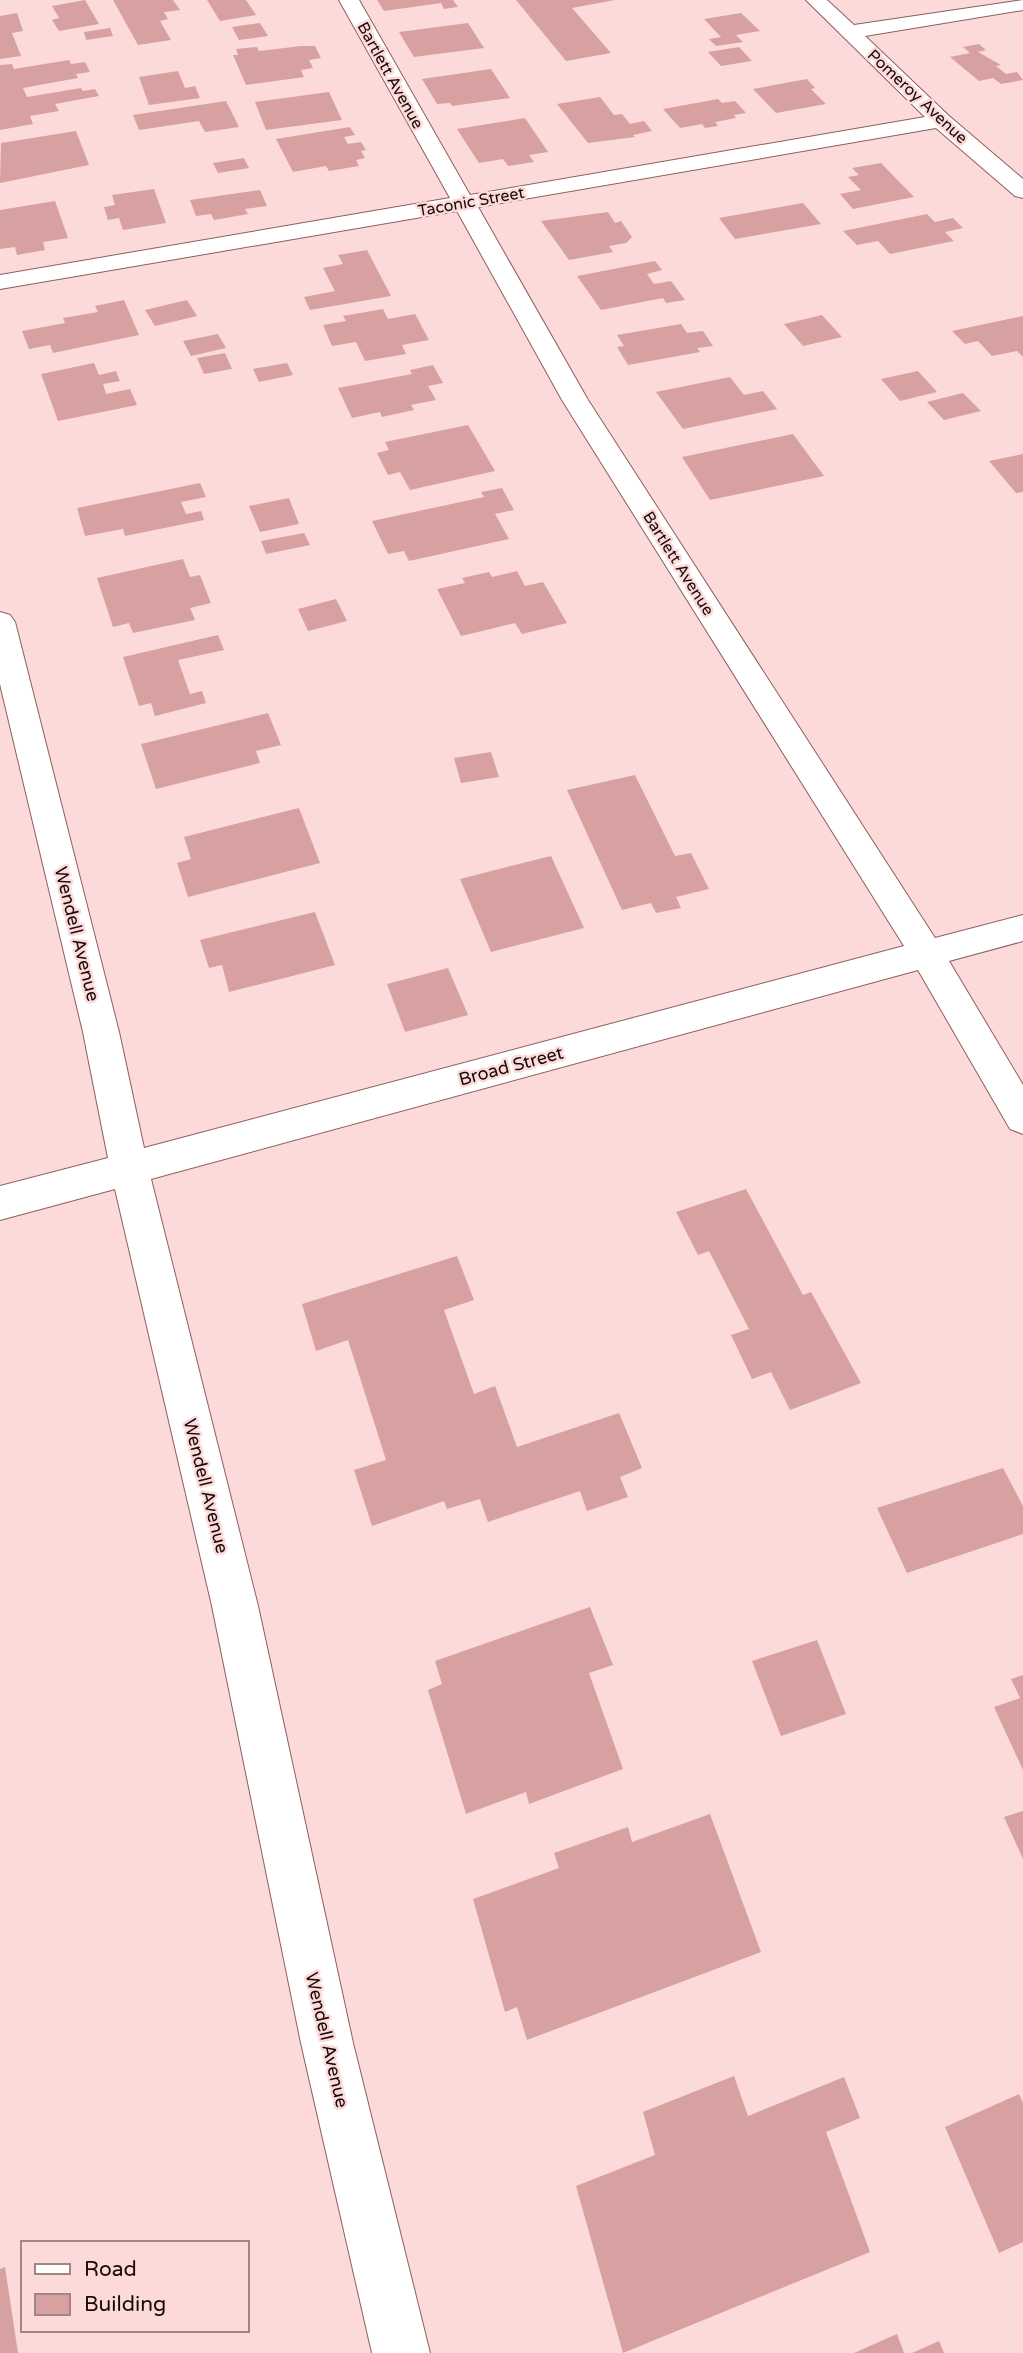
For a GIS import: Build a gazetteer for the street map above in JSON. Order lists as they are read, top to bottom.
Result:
{
  "streets": {
    "street": [
      "Bartlett Avenue",
      "Pomeroy Avenue",
      "Taconic Street",
      "Wendell Avenue",
      "Broad Street"
    ]
  },
  "crossings": [
    ["Bartlett Avenue", "Taconic Street"],
    ["Bartlett Avenue", "Broad Street"],
    ["Pomeroy Avenue", "Taconic Street"],
    ["Wendell Avenue", "Broad Street"]
  ],
  "legend": ["Road", "Building"]
}
